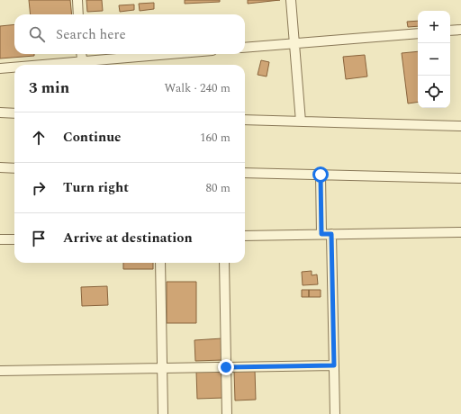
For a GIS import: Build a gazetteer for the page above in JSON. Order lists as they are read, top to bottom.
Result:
{
  "page": {
    "map_buttons": ["+", "−"],
    "search": "Search here",
    "heading": ["3 min", "Walk · 240 m"],
    "list": [
      ["Continue", "160 m"],
      ["Turn right", "80 m"],
      "Arrive at destination"
    ]
  }
}
